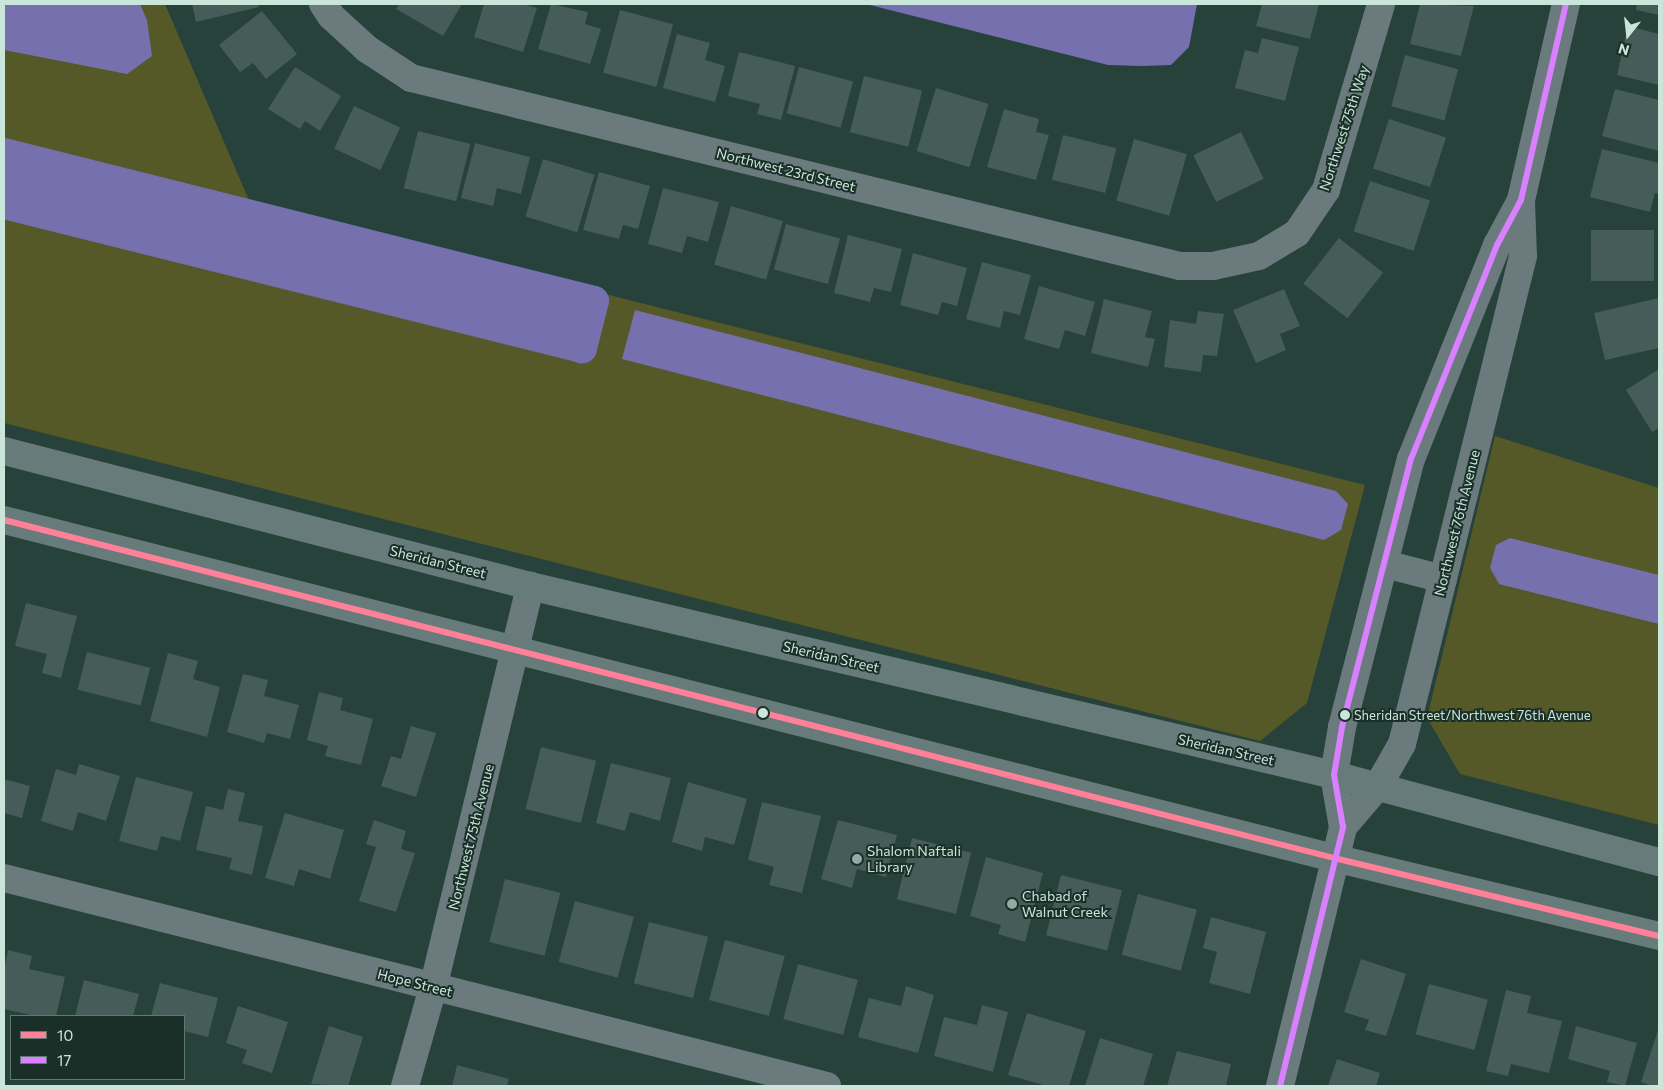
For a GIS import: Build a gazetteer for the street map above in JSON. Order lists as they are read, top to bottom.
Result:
{
  "streets": {
    "main road": ["Sheridan Street"],
    "street": [
      "Northwest 75th Way",
      "Northwest 23rd Street",
      "Northwest 76th Avenue",
      "Northwest 75th Avenue",
      "Hope Street"
    ]
  },
  "crossings": [
    ["Northwest 75th Way", "Northwest 23rd Street"],
    ["Northwest 76th Avenue", "Sheridan Street"],
    ["Sheridan Street", "Northwest 75th Avenue"],
    ["Northwest 75th Avenue", "Hope Street"]
  ],
  "places": ["Sheridan Street/Northwest 76th Avenue", "Shalom Naftali Library", "Chabad of Walnut Creek"],
  "lines": ["transit line 17", "transit line 10"],
  "legend": ["10", "17"],
  "north": "bottom"
}
